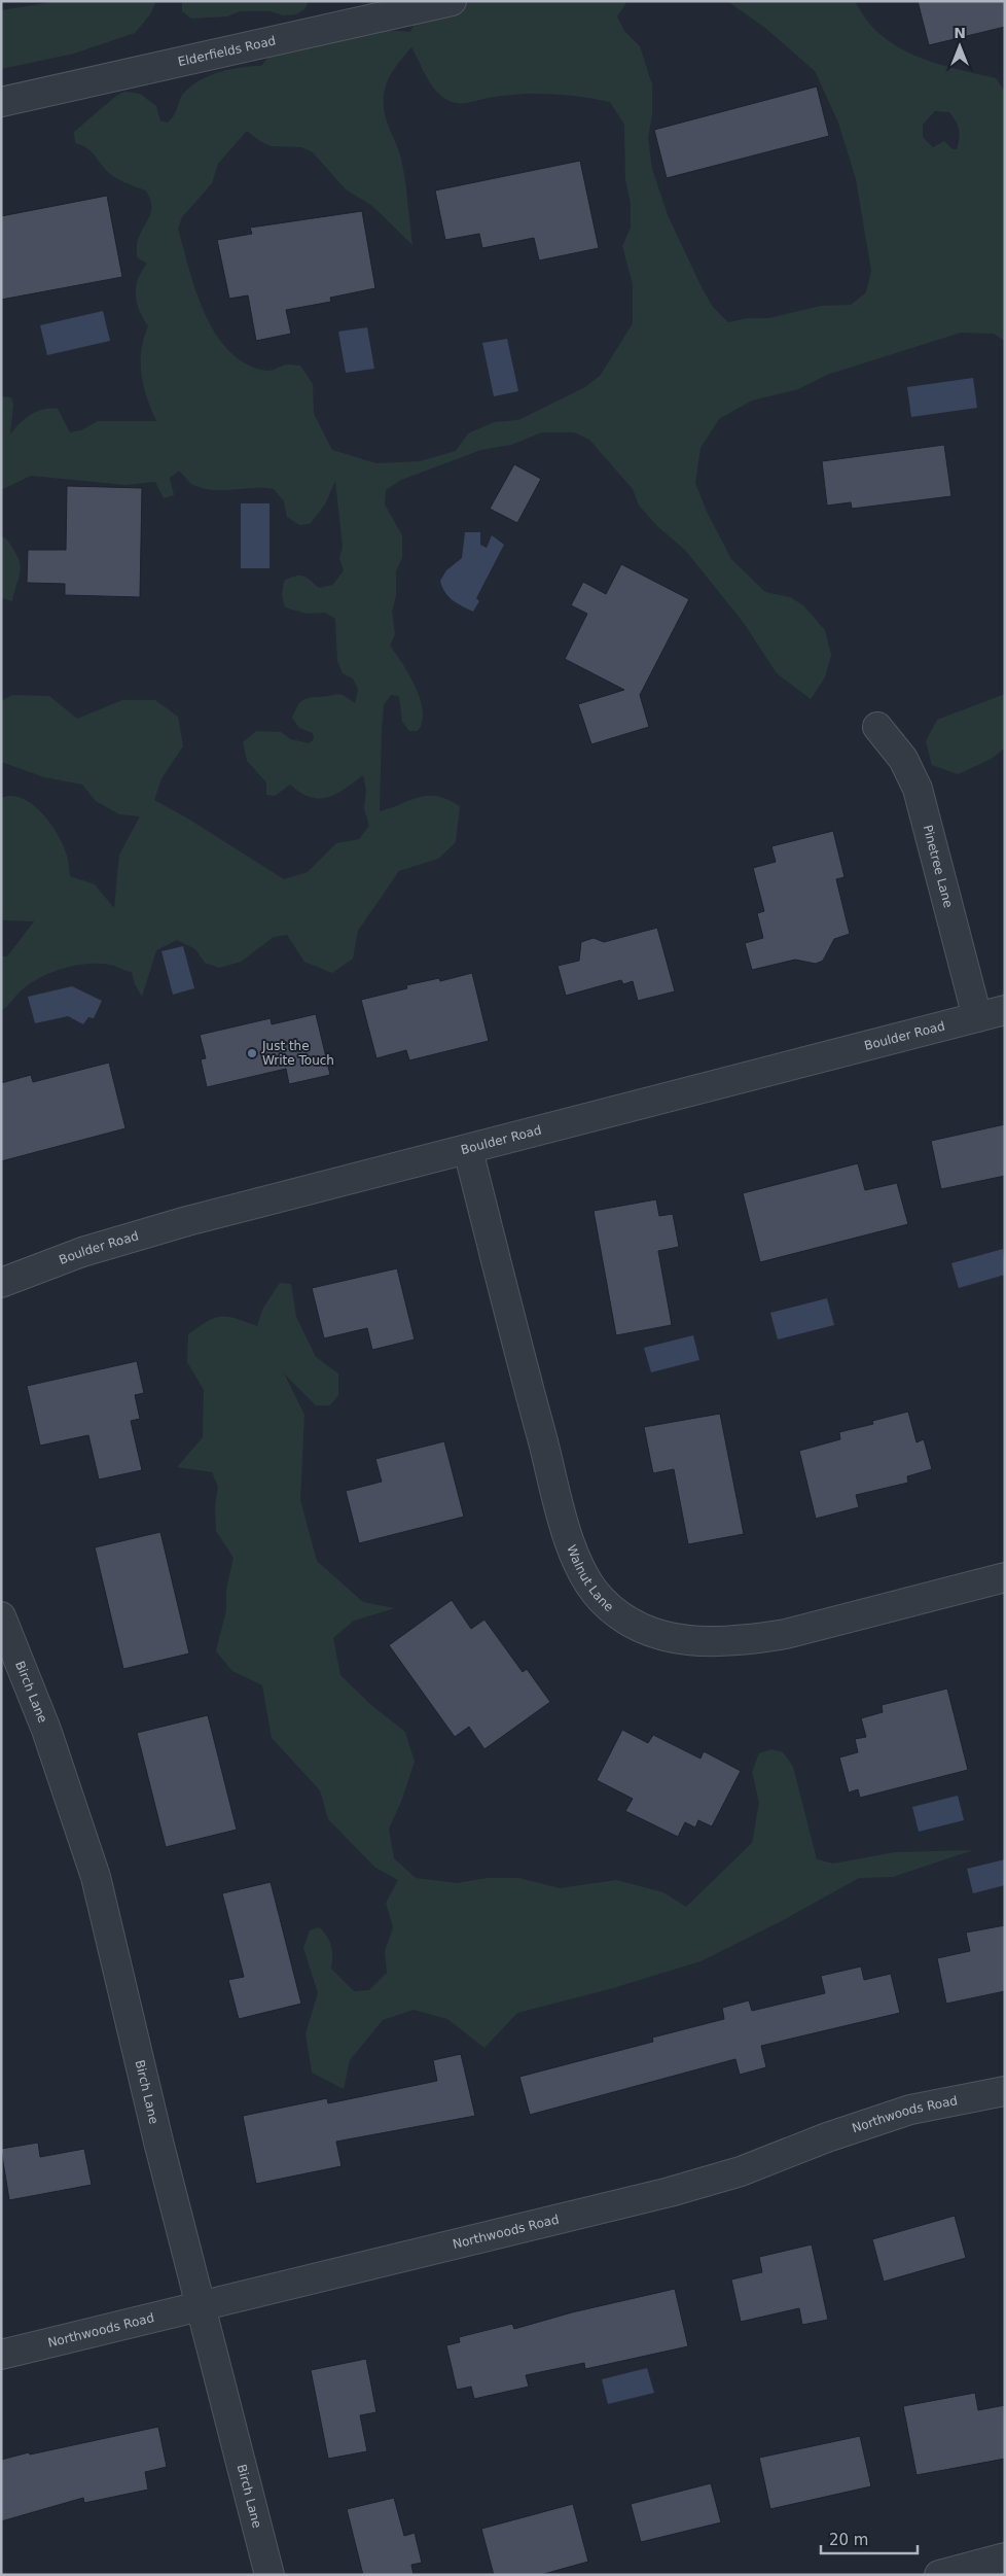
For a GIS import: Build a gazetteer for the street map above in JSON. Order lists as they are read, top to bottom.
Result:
{
  "streets": {
    "street": [
      "Elderfields Road",
      "Pinetree Lane",
      "Boulder Road",
      "Walnut Lane",
      "Birch Lane",
      "Northwoods Road"
    ]
  },
  "crossings": [
    ["Pinetree Lane", "Boulder Road"],
    ["Boulder Road", "Walnut Lane"],
    ["Birch Lane", "Northwoods Road"]
  ],
  "places": ["Just the Write Touch"],
  "scale_bar": "20 m",
  "north": "top"
}
